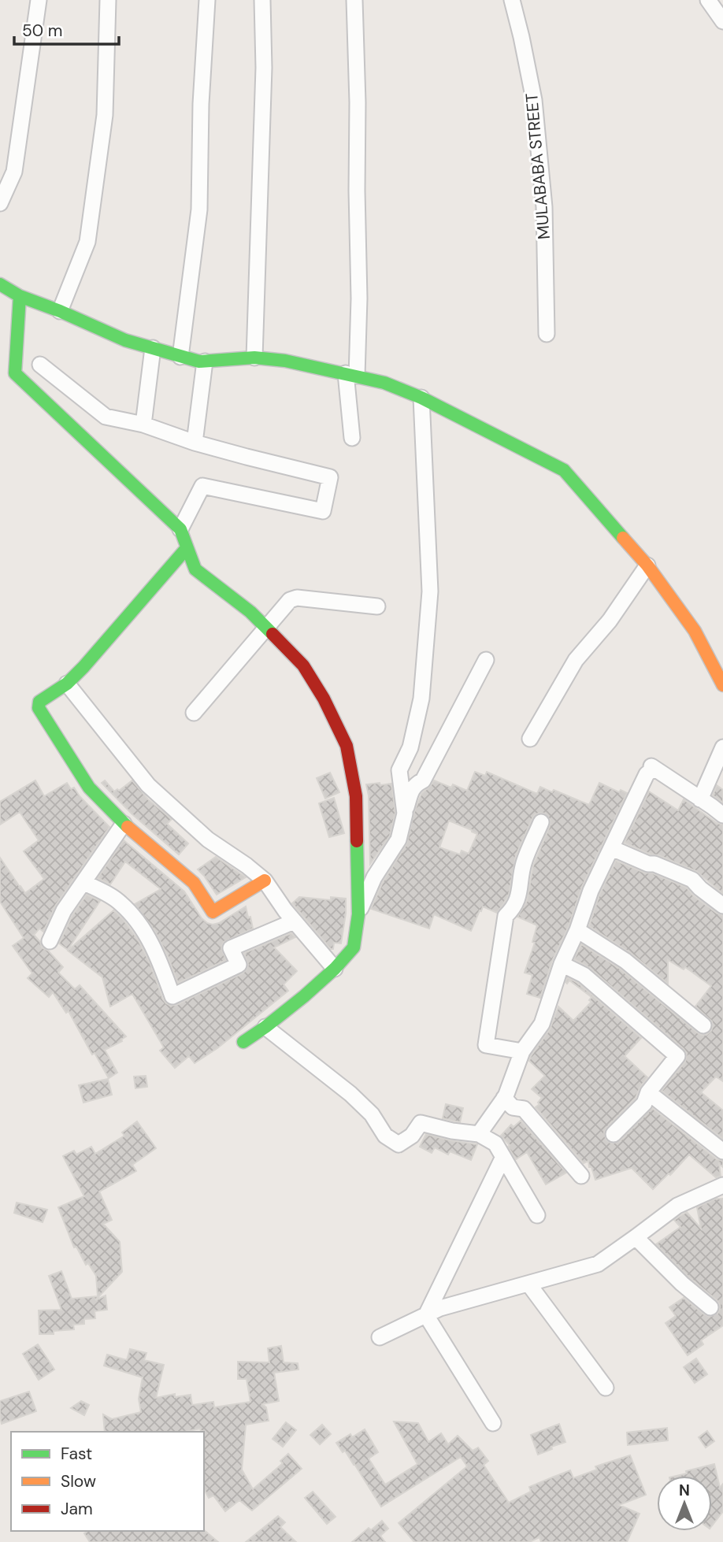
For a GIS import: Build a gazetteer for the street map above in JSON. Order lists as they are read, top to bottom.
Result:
{
  "streets": {
    "street": ["MULABABA STREET"]
  },
  "legend": ["Fast", "Slow", "Jam"],
  "scale_bar": "50 m",
  "north": "top"
}
